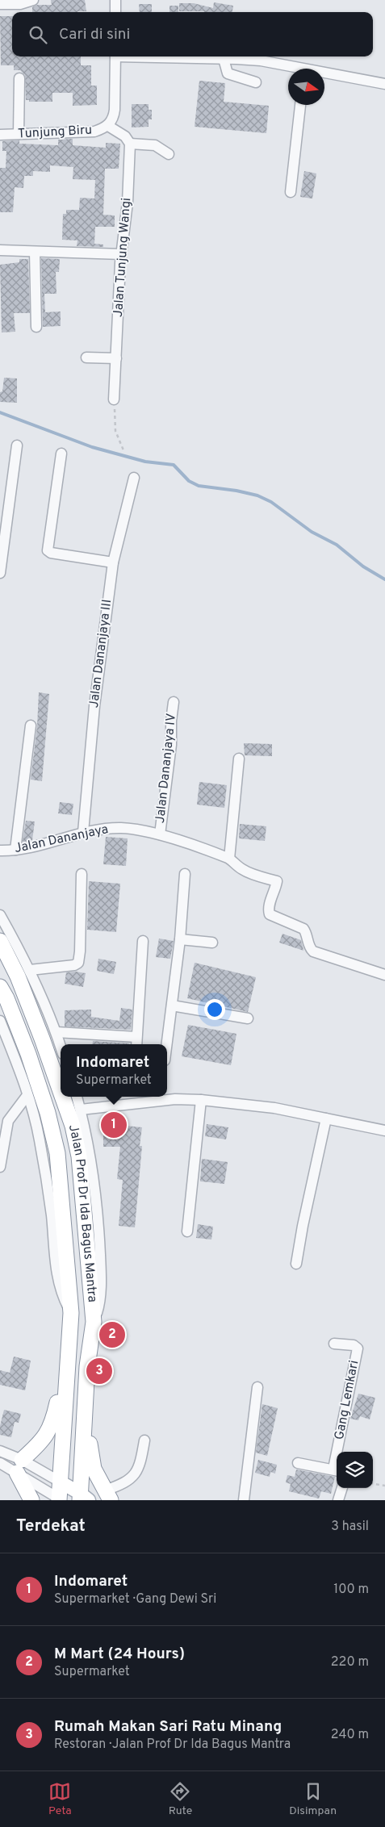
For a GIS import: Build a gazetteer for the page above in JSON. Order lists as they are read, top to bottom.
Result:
{
  "streets": {
    "highway": ["Jalan Prof Dr Ida Bagus Mantra"],
    "street": [
      "Tunjung Biru",
      "Jalan Tunjung Wangi",
      "Jalan Dananjaya III",
      "Jalan Dananjaya IV",
      "Jalan Dananjaya",
      "Gang Lemkari"
    ]
  },
  "crossings": [
    ["Jalan Dananjaya III", "Jalan Dananjaya"],
    ["Jalan Dananjaya IV", "Jalan Dananjaya"]
  ],
  "north": "right",
  "page": {
    "search": "Cari di sini",
    "popup": ["Indomaret", "Supermarket"],
    "pins": ["1", "2", "3"],
    "heading": ["Terdekat", "3 hasil"],
    "list": [
      {
        "mark": "1",
        "name": "Indomaret",
        "note": "Supermarket · Gang Dewi Sri",
        "value": "100 m"
      },
      {
        "mark": "2",
        "name": "M Mart (24 Hours)",
        "note": "Supermarket",
        "value": "220 m"
      },
      {
        "mark": "3",
        "name": "Rumah Makan Sari Ratu Minang",
        "note": "Restoran · Jalan Prof Dr Ida Bagus Mantra",
        "value": "240 m"
      }
    ],
    "nav": ["Peta", "Rute", "Disimpan"]
  }
}
